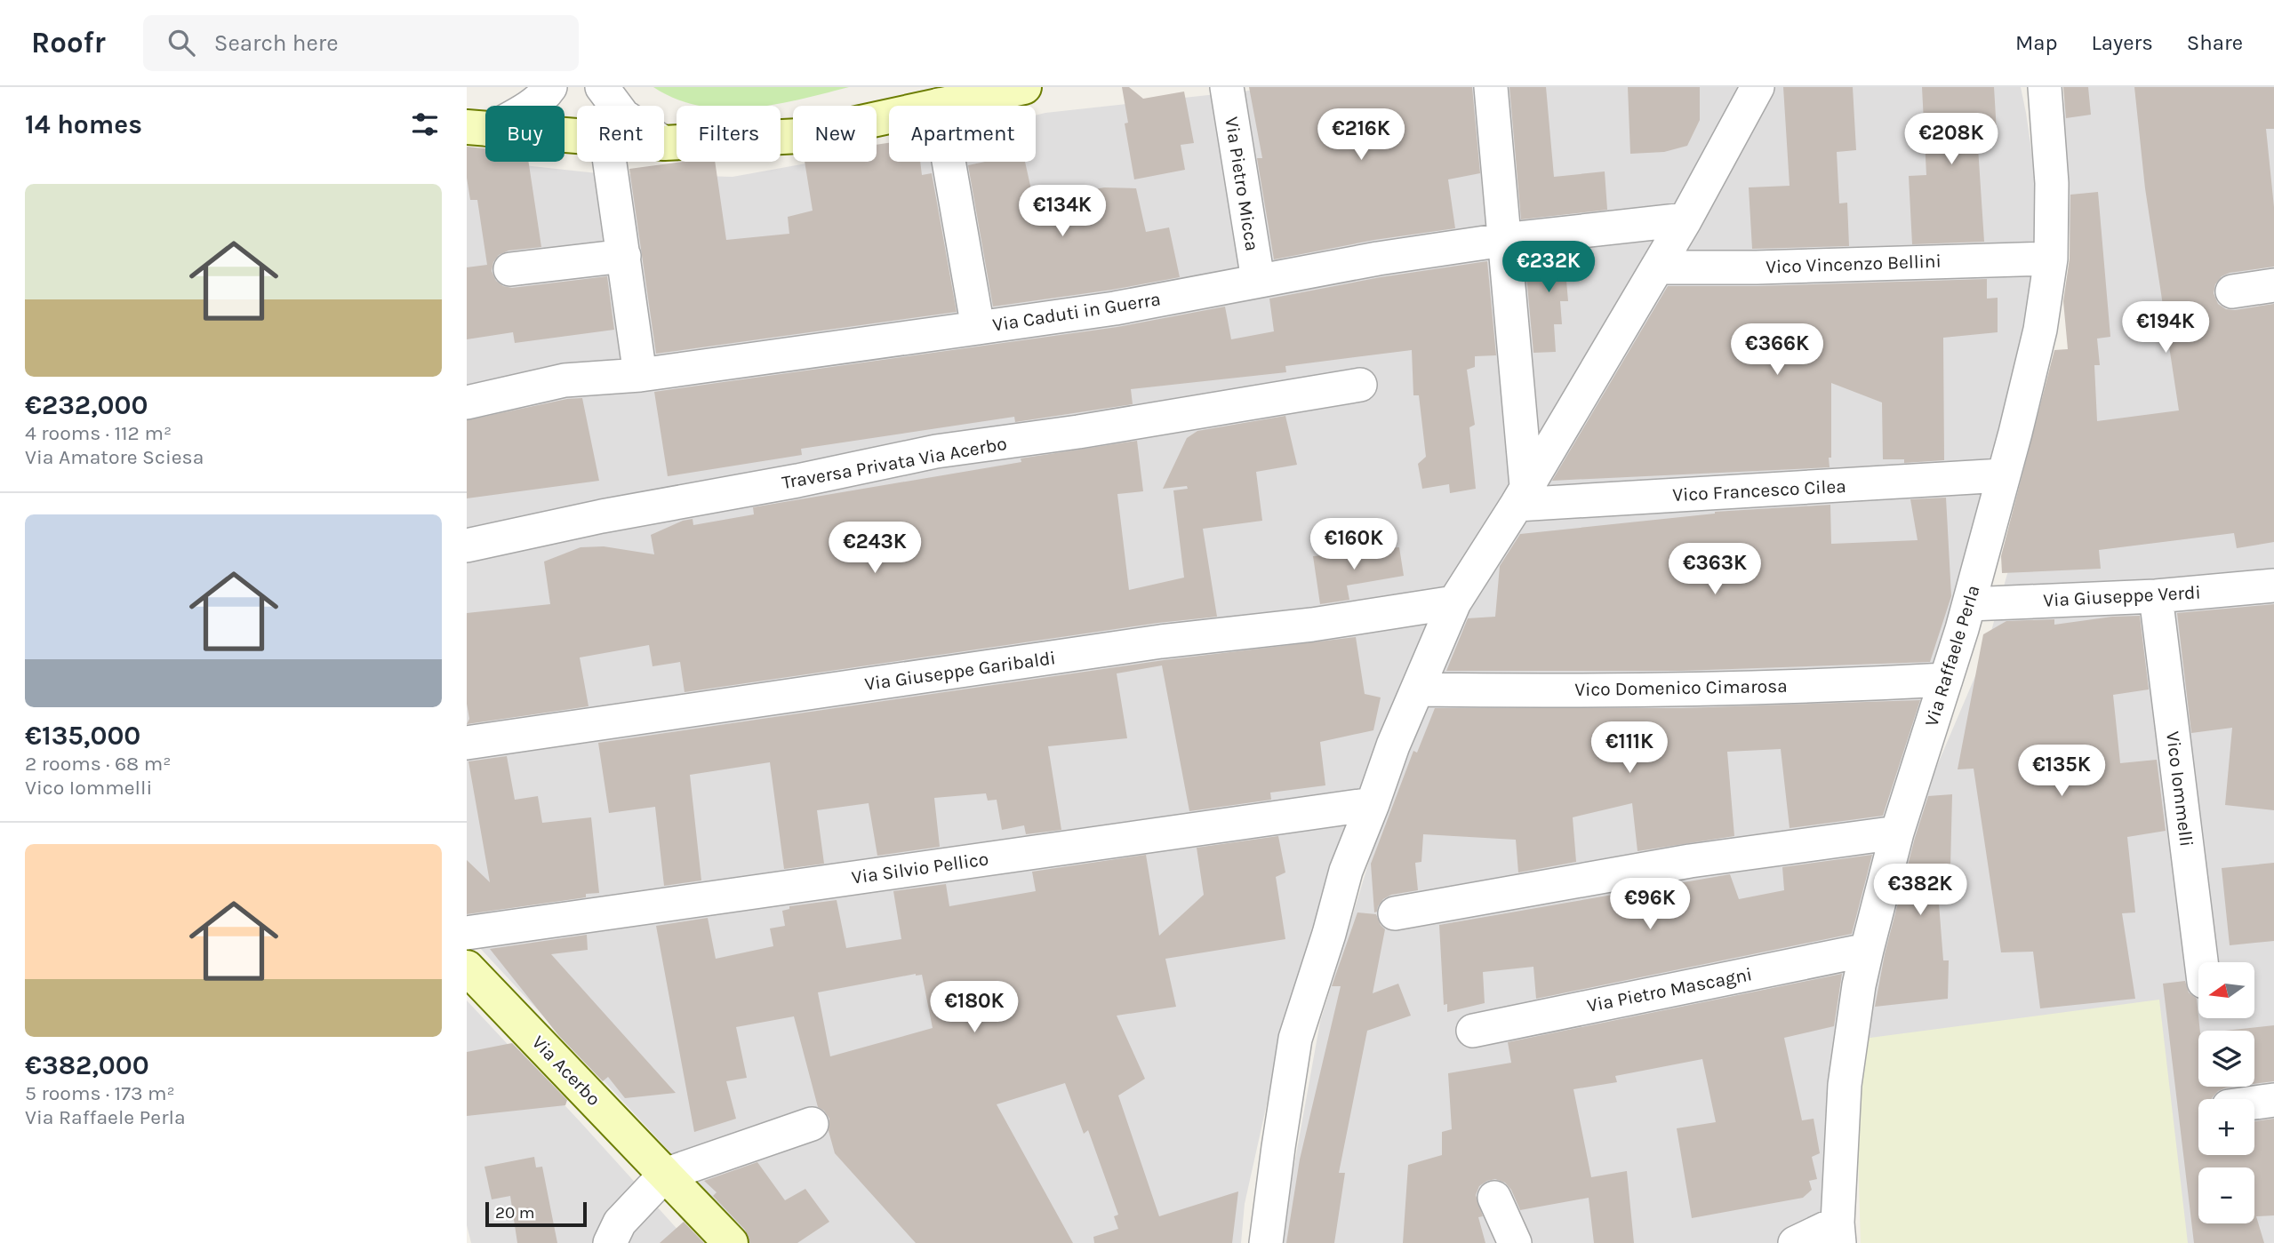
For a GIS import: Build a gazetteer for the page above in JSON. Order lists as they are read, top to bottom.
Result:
{
  "streets": {
    "street": [
      "Via Pietro Micca",
      "Vico Vincenzo Bellini",
      "Via Caduti in Guerra",
      "Traversa Privata Via Acerbo",
      "Vico Francesco Cilea",
      "Via Giuseppe Verdi",
      "Via Raffaele Perla",
      "Via Giuseppe Garibaldi",
      "Vico Domenico Cimarosa",
      "Vico Iommelli",
      "Via Silvio Pellico",
      "Via Pietro Mascagni",
      "Via Acerbo"
    ]
  },
  "crossings": [
    ["Via Pietro Micca", "Via Caduti in Guerra"],
    ["Vico Vincenzo Bellini", "Via Raffaele Perla"],
    ["Vico Francesco Cilea", "Via Raffaele Perla"],
    ["Via Giuseppe Verdi", "Via Raffaele Perla"],
    ["Via Giuseppe Verdi", "Vico Iommelli"],
    ["Via Raffaele Perla", "Vico Domenico Cimarosa"],
    ["Via Raffaele Perla", "Via Pietro Mascagni"]
  ],
  "scale_bar": "20 m",
  "north": "left",
  "page": {
    "header": "Roofr",
    "search": "Search here",
    "nav": ["Map", "Layers", "Share"],
    "heading": "14 homes",
    "chip": [
      "Buy",
      "Rent",
      "Filters",
      "New",
      "Apartment"
    ],
    "price": [
      "€216K",
      "€208K",
      "€134K",
      "€232K",
      "€194K",
      "€366K",
      "€160K",
      "€243K",
      "€363K",
      "€111K",
      "€135K",
      "€382K",
      "€96K",
      "€180K"
    ],
    "list": [
      {
        "name": "€232,000",
        "note": "4 rooms · 112 m² · Via Amatore Sciesa"
      },
      {
        "name": "€135,000",
        "note": "2 rooms · 68 m² · Vico Iommelli"
      },
      {
        "name": "€382,000",
        "note": "5 rooms · 173 m² · Via Raffaele Perla"
      }
    ],
    "map_buttons": ["+", "−"],
    "scale": "20 m"
  }
}
